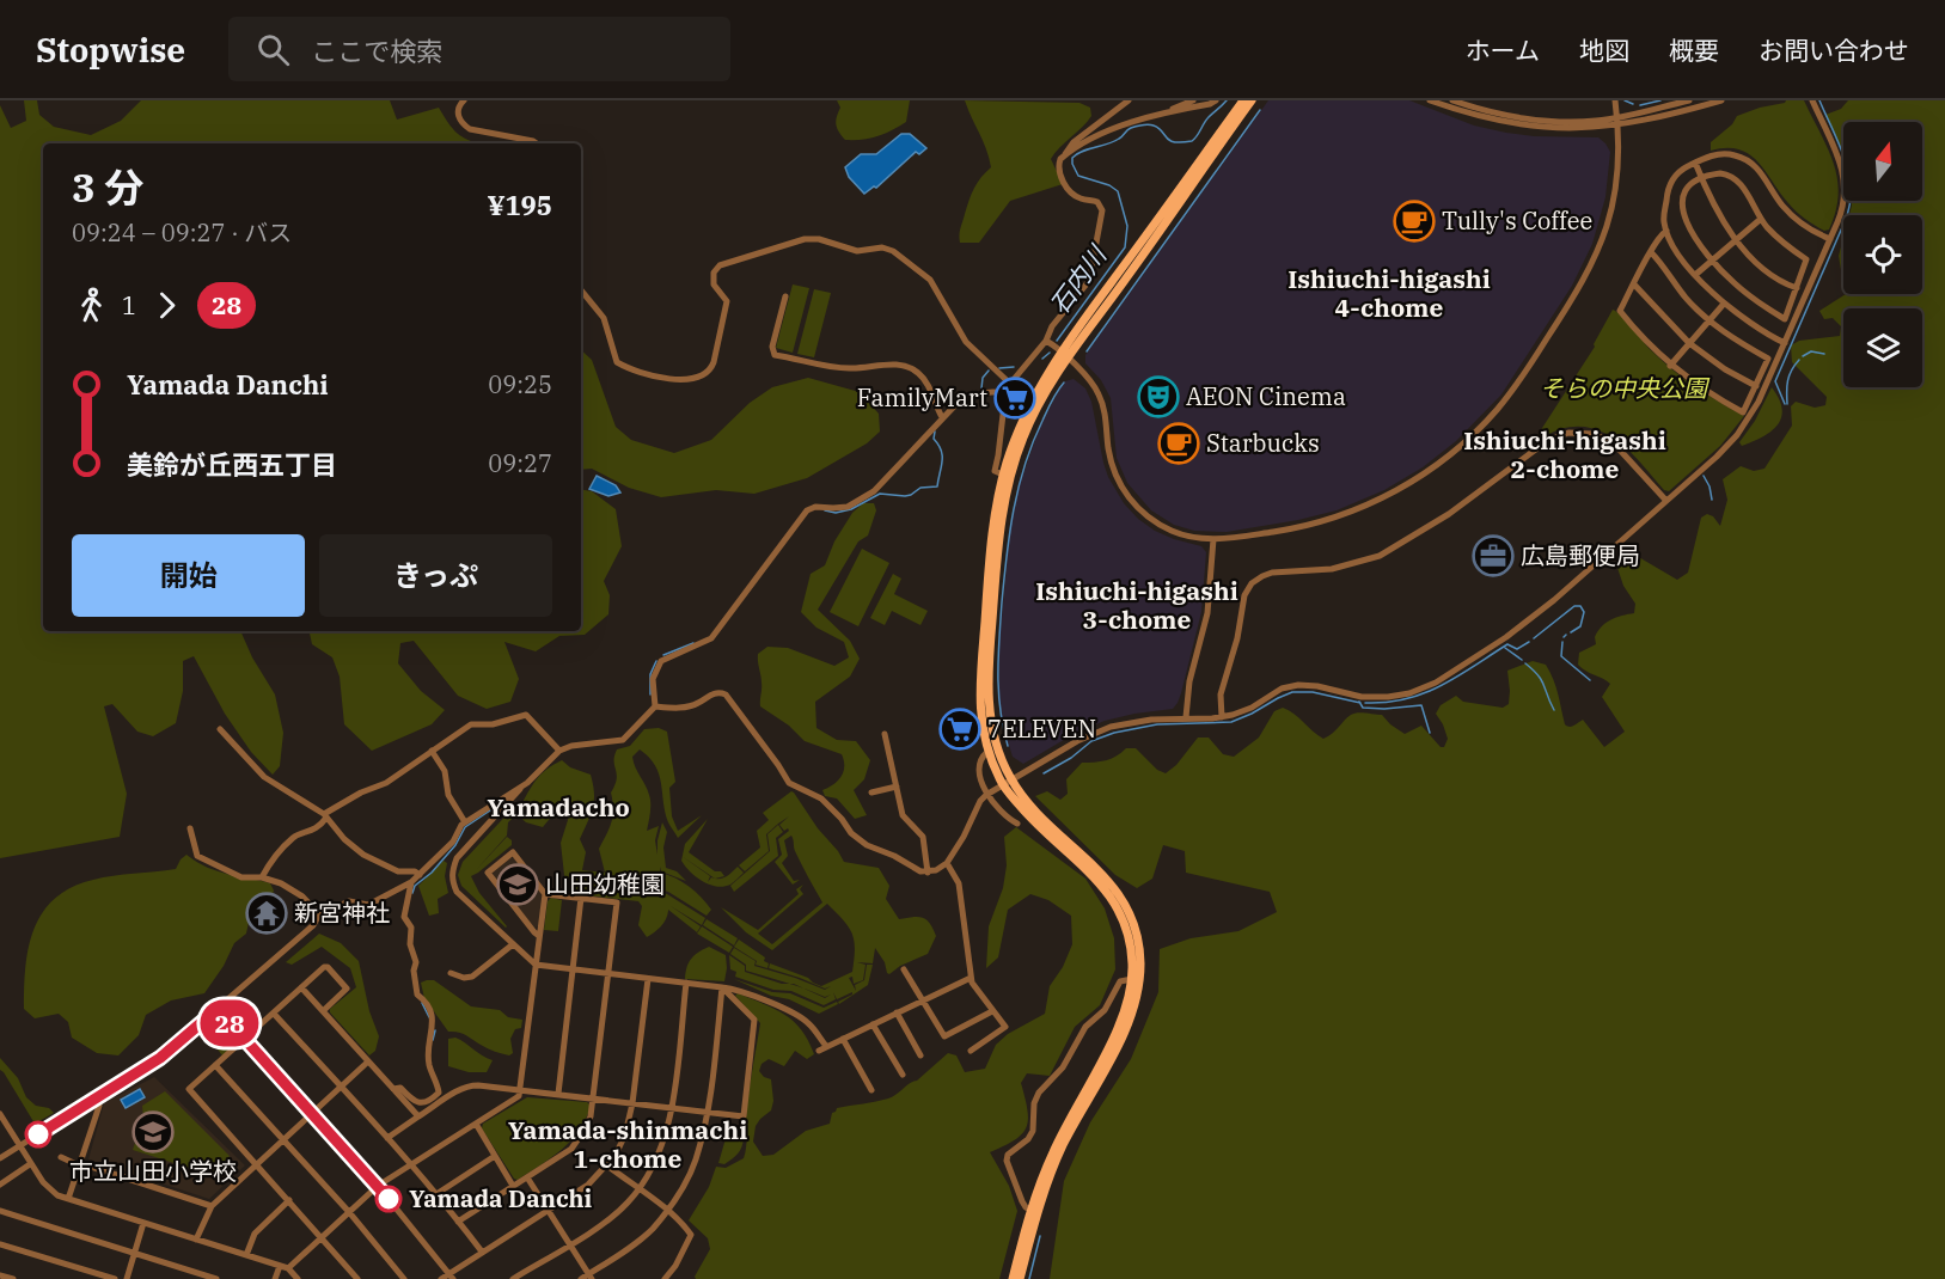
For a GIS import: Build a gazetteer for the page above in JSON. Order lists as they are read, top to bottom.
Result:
{
  "districts": [
    "Ishiuchi-higashi 4-chome",
    "Ishiuchi-higashi 2-chome",
    "Ishiuchi-higashi 3-chome",
    "Yamadacho",
    "Yamada-shinmachi 1-chome"
  ],
  "water": ["石内川"],
  "parks": ["そらの中央公園"],
  "places": {
    "cafe": ["Tully's Coffee", "Starbucks"],
    "theatre": ["AEON Cinema"],
    "supermarket": ["FamilyMart", "7ELEVEN"],
    "office": ["広島郵便局"],
    "school or university": ["山田幼稚園", "市立山田小学校"],
    "temple": ["新宮神社"],
    "other": ["Yamada Danchi"]
  },
  "lines": ["bus line 28"],
  "north": "top",
  "page": {
    "header": "Stopwise",
    "search": "ここで検索",
    "nav": [
      "ホーム",
      "地図",
      "概要",
      "お問い合わせ"
    ],
    "on_map": "28",
    "heading": ["3 分", "09:24 – 09:27 · バス", "¥195"],
    "legs": ["1", "28"],
    "list": [
      {
        "name": "Yamada Danchi",
        "value": "09:25"
      },
      {
        "name": "美鈴が丘西五丁目",
        "value": "09:27"
      }
    ],
    "buttons": ["開始", "きっぷ"]
  }
}
